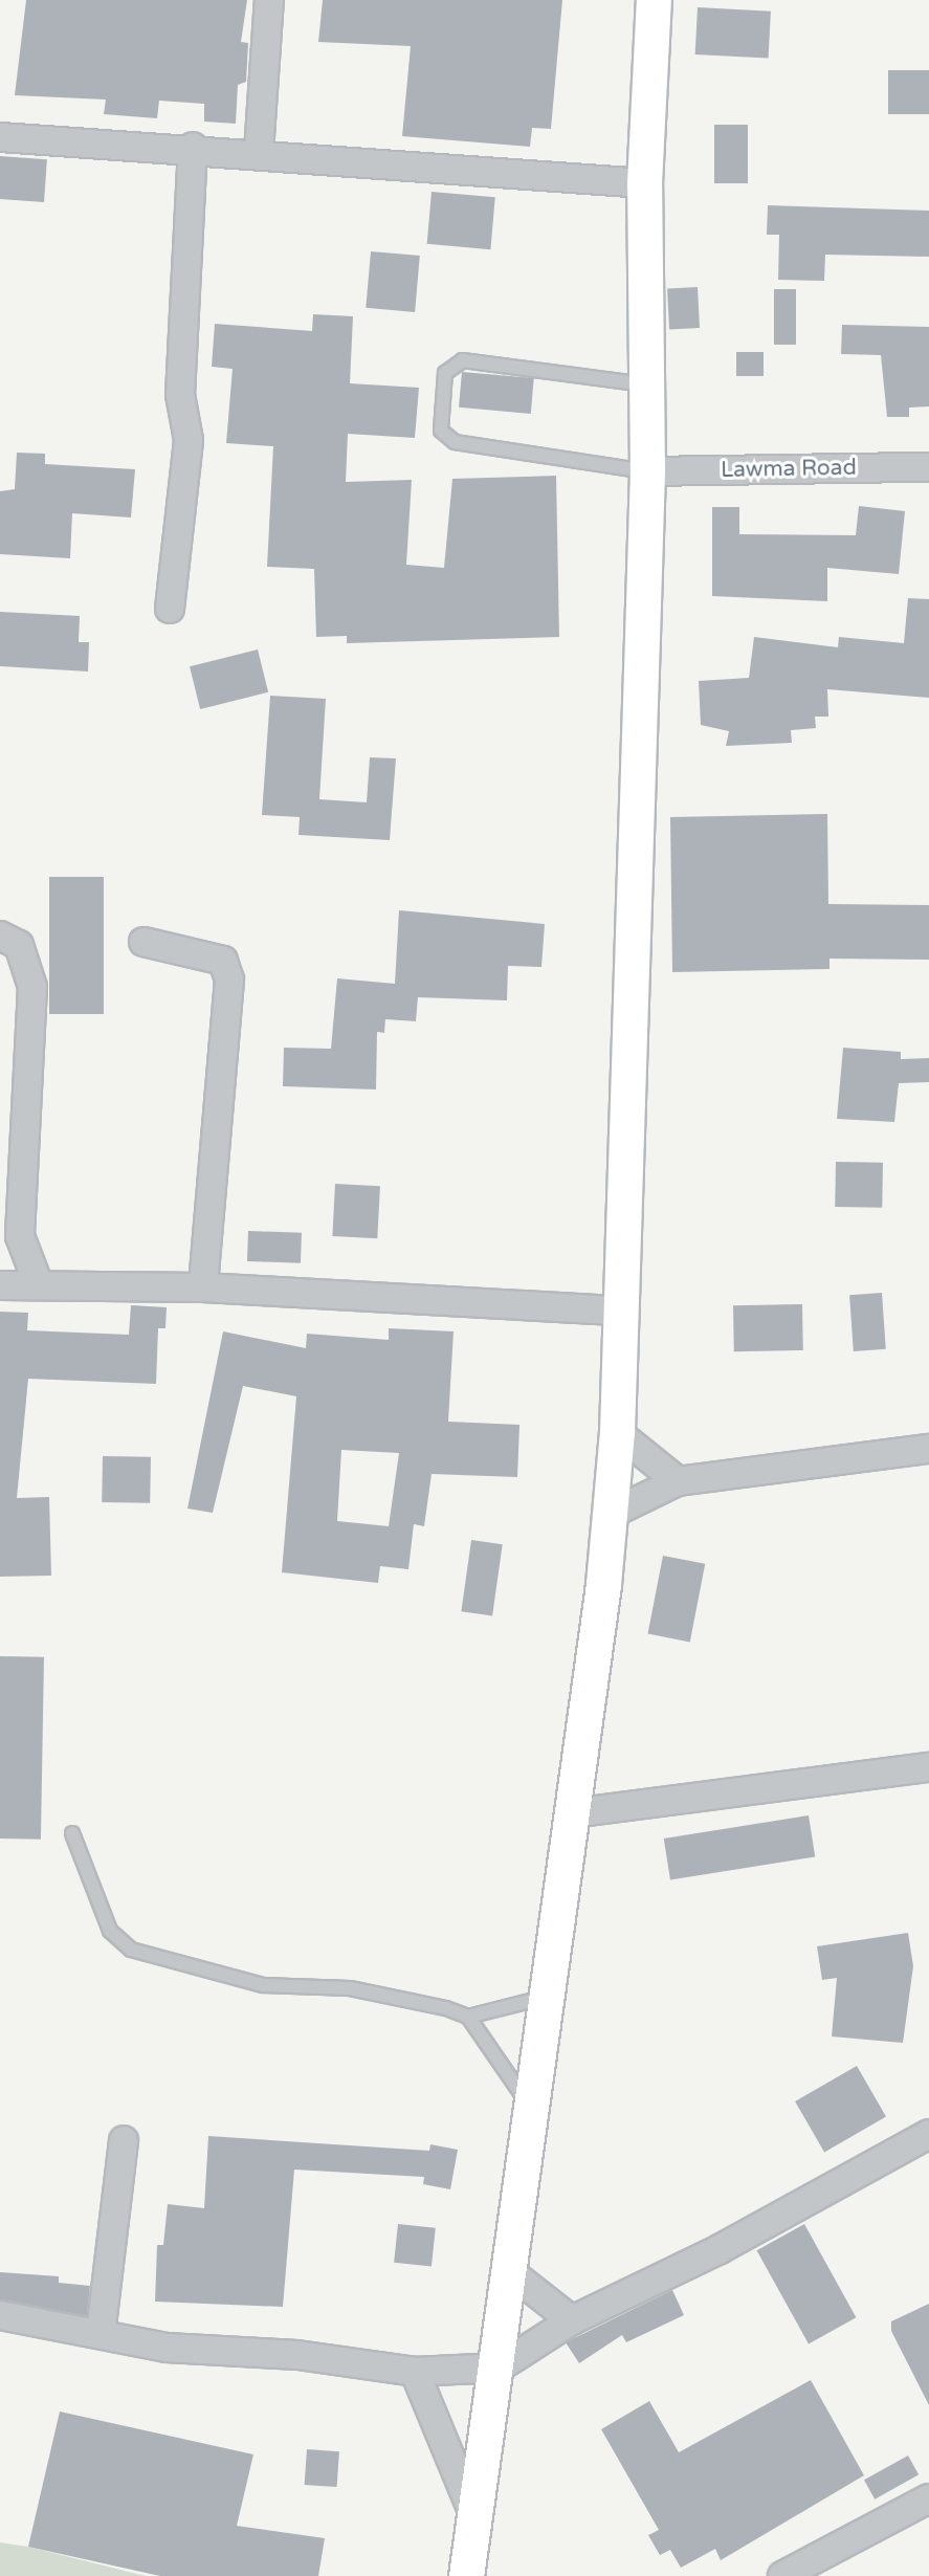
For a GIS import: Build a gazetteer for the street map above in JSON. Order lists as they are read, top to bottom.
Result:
{
  "streets": {
    "street": ["Lawma Road"]
  }
}
